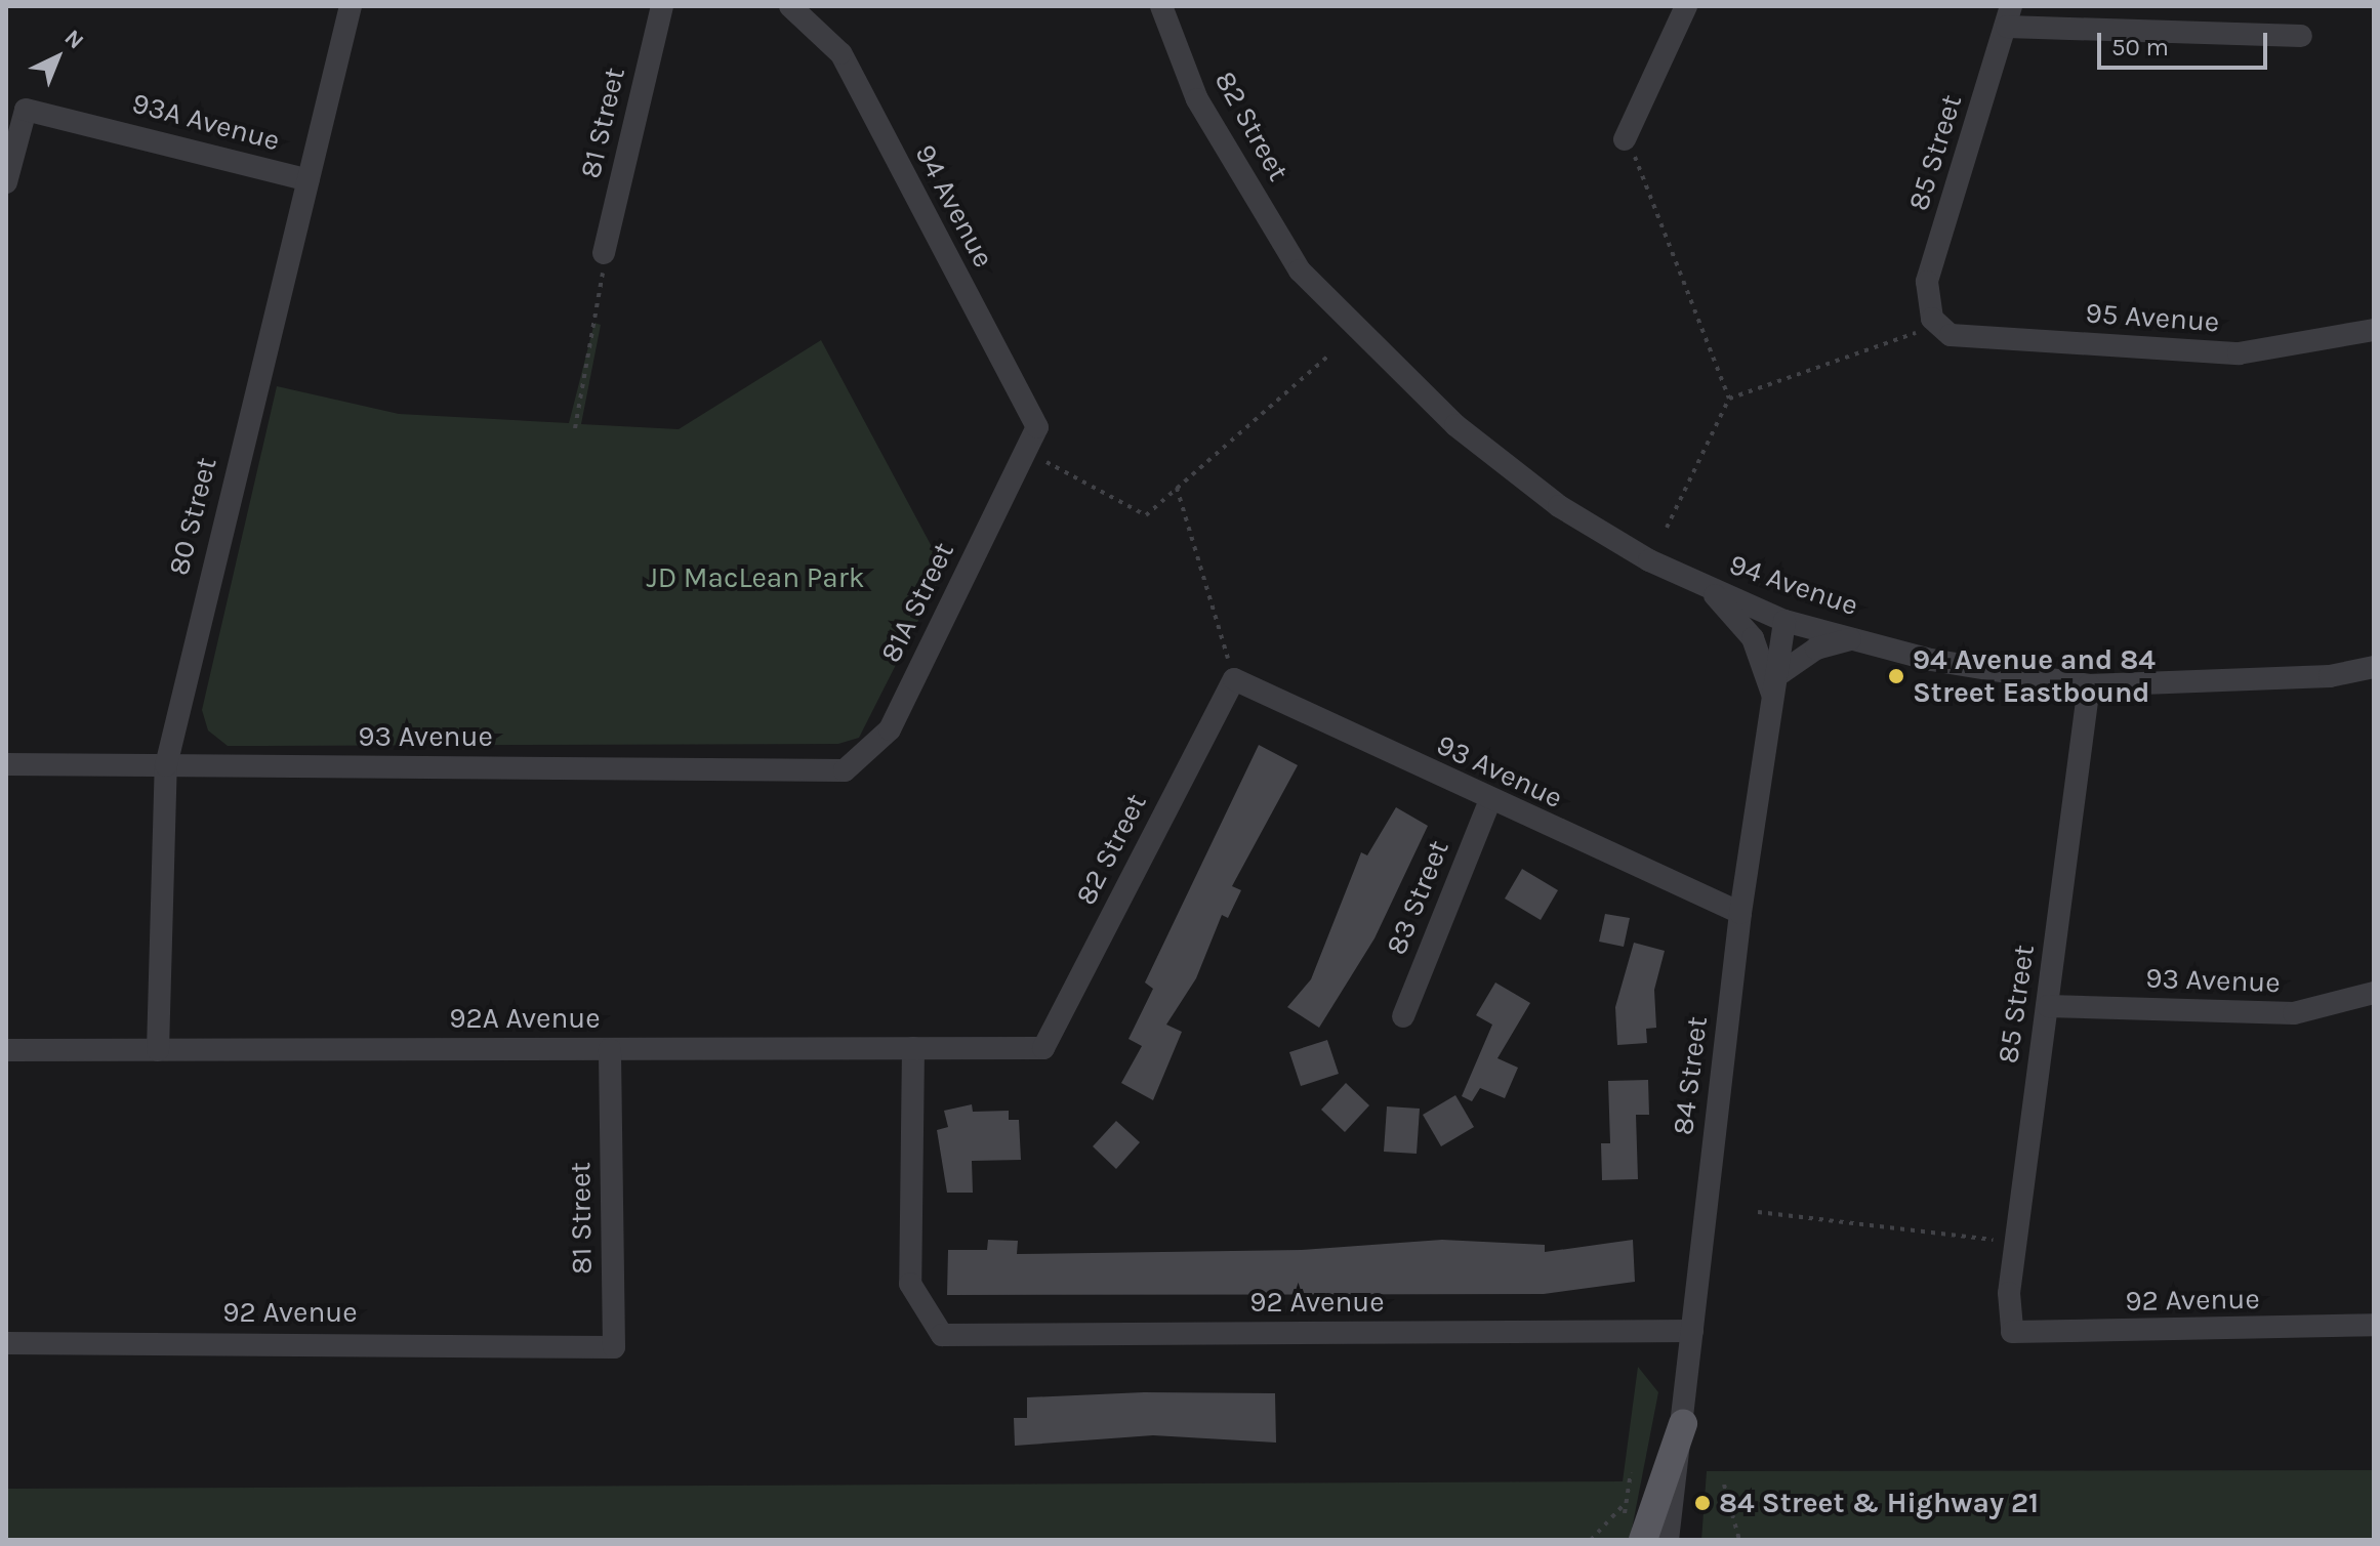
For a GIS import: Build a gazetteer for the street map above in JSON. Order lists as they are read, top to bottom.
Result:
{
  "streets": {
    "street": [
      "93A Avenue",
      "81 Street",
      "82 Street",
      "85 Street",
      "94 Avenue",
      "95 Avenue",
      "80 Street",
      "81A Street",
      "93 Avenue",
      "83 Street",
      "92A Avenue",
      "84 Street",
      "92 Avenue"
    ]
  },
  "crossings": [
    ["93A Avenue", "80 Street"],
    ["81 Street", "92A Avenue"],
    ["81 Street", "92 Avenue"],
    ["82 Street", "94 Avenue"],
    ["82 Street", "93 Avenue"],
    ["82 Street", "92A Avenue"],
    ["85 Street", "94 Avenue"],
    ["85 Street", "95 Avenue"],
    ["85 Street", "93 Avenue"],
    ["85 Street", "92 Avenue"],
    ["94 Avenue", "81A Street"],
    ["94 Avenue", "84 Street"],
    ["80 Street", "93 Avenue"],
    ["80 Street", "92A Avenue"],
    ["81A Street", "93 Avenue"],
    ["93 Avenue", "83 Street"],
    ["93 Avenue", "84 Street"],
    ["92A Avenue", "92 Avenue"],
    ["84 Street", "92 Avenue"]
  ],
  "parks": ["JD MacLean Park"],
  "places": ["94 Avenue and 84 Street Eastbound", "84 Street & Highway 21"],
  "scale_bar": "50 m",
  "north": "top right"
}
